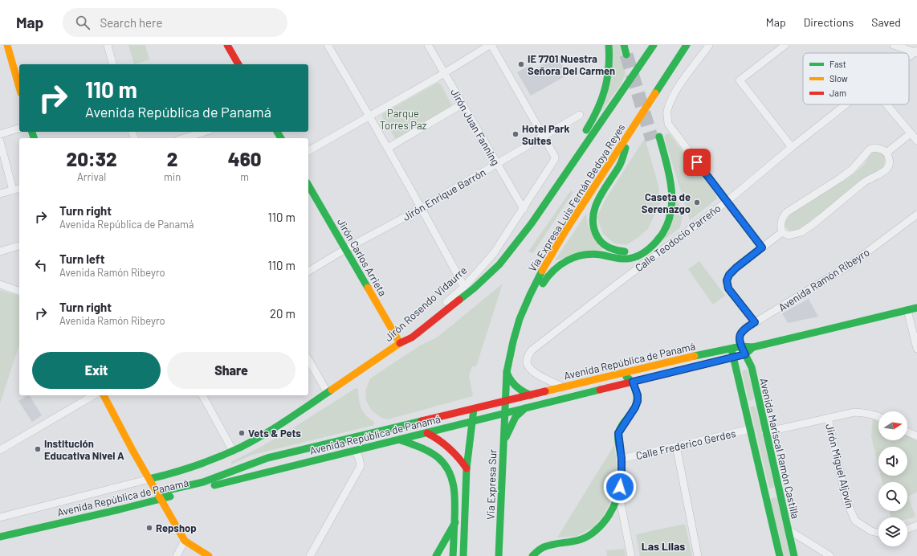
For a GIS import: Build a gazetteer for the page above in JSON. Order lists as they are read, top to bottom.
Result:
{
  "streets": {
    "main road": [
      "Vía Expresa Luis Fernán Bedoya Reyes",
      "Jirón Carlos Arrieta",
      "Jirón Rosendo Vidaurre",
      "Avenida República de Panamá",
      "Avenida Mariscal Ramón Castilla",
      "Via Expresa Sur"
    ],
    "street": [
      "Jirón Juan Fanning",
      "Jirón Enrique Barrón",
      "Calle Teodocio Parreño",
      "Avenida Ramón Ribeyro",
      "Calle Frederico Gerdes",
      "Jirón Miguel Aljovín"
    ]
  },
  "crossings": [
    ["Jirón Juan Fanning", "Jirón Enrique Barrón"],
    ["Jirón Juan Fanning", "Jirón Rosendo Vidaurre"],
    ["Jirón Enrique Barrón", "Jirón Carlos Arrieta"],
    ["Jirón Enrique Barrón", "Jirón Rosendo Vidaurre"],
    ["Vía Expresa Luis Fernán Bedoya Reyes", "Jirón Carlos Arrieta"],
    ["Vía Expresa Luis Fernán Bedoya Reyes", "Jirón Rosendo Vidaurre"],
    ["Vía Expresa Luis Fernán Bedoya Reyes", "Avenida República de Panamá"],
    ["Vía Expresa Luis Fernán Bedoya Reyes", "Via Expresa Sur"],
    ["Calle Teodocio Parreño", "Avenida República de Panamá"],
    ["Jirón Carlos Arrieta", "Jirón Rosendo Vidaurre"],
    ["Avenida Ramón Ribeyro", "Avenida República de Panamá"],
    ["Avenida Ramón Ribeyro", "Avenida Mariscal Ramón Castilla"],
    ["Jirón Rosendo Vidaurre", "Avenida República de Panamá"],
    ["Avenida República de Panamá", "Avenida Mariscal Ramón Castilla"],
    ["Avenida República de Panamá", "Via Expresa Sur"],
    ["Calle Frederico Gerdes", "Avenida Mariscal Ramón Castilla"]
  ],
  "districts": ["Las Lilas"],
  "parks": ["Parque Torres Paz"],
  "places": [
    "IE 7701 Nuestra Señora Del Carmen",
    "Hotel Park Suites",
    "Caseta de Serenazgo",
    "Vets & Pets",
    "Institución Educativa Nivel A",
    "Repshop"
  ],
  "legend": ["Fast", "Slow", "Jam"],
  "north": "right",
  "page": {
    "header": "Map",
    "search": "Search here",
    "nav": ["Map", "Directions", "Saved"],
    "turn": ["110 m", "Avenida República de Panamá"],
    "eta": [
      "20:32",
      "Arrival",
      "2",
      "min",
      "460",
      "m"
    ],
    "list": [
      {
        "name": "Turn right",
        "note": "Avenida República de Panamá",
        "value": "110 m"
      },
      {
        "name": "Turn left",
        "note": "Avenida Ramón Ribeyro",
        "value": "110 m"
      },
      {
        "name": "Turn right",
        "note": "Avenida Ramón Ribeyro",
        "value": "20 m"
      }
    ],
    "buttons": ["Exit", "Share"]
  }
}
